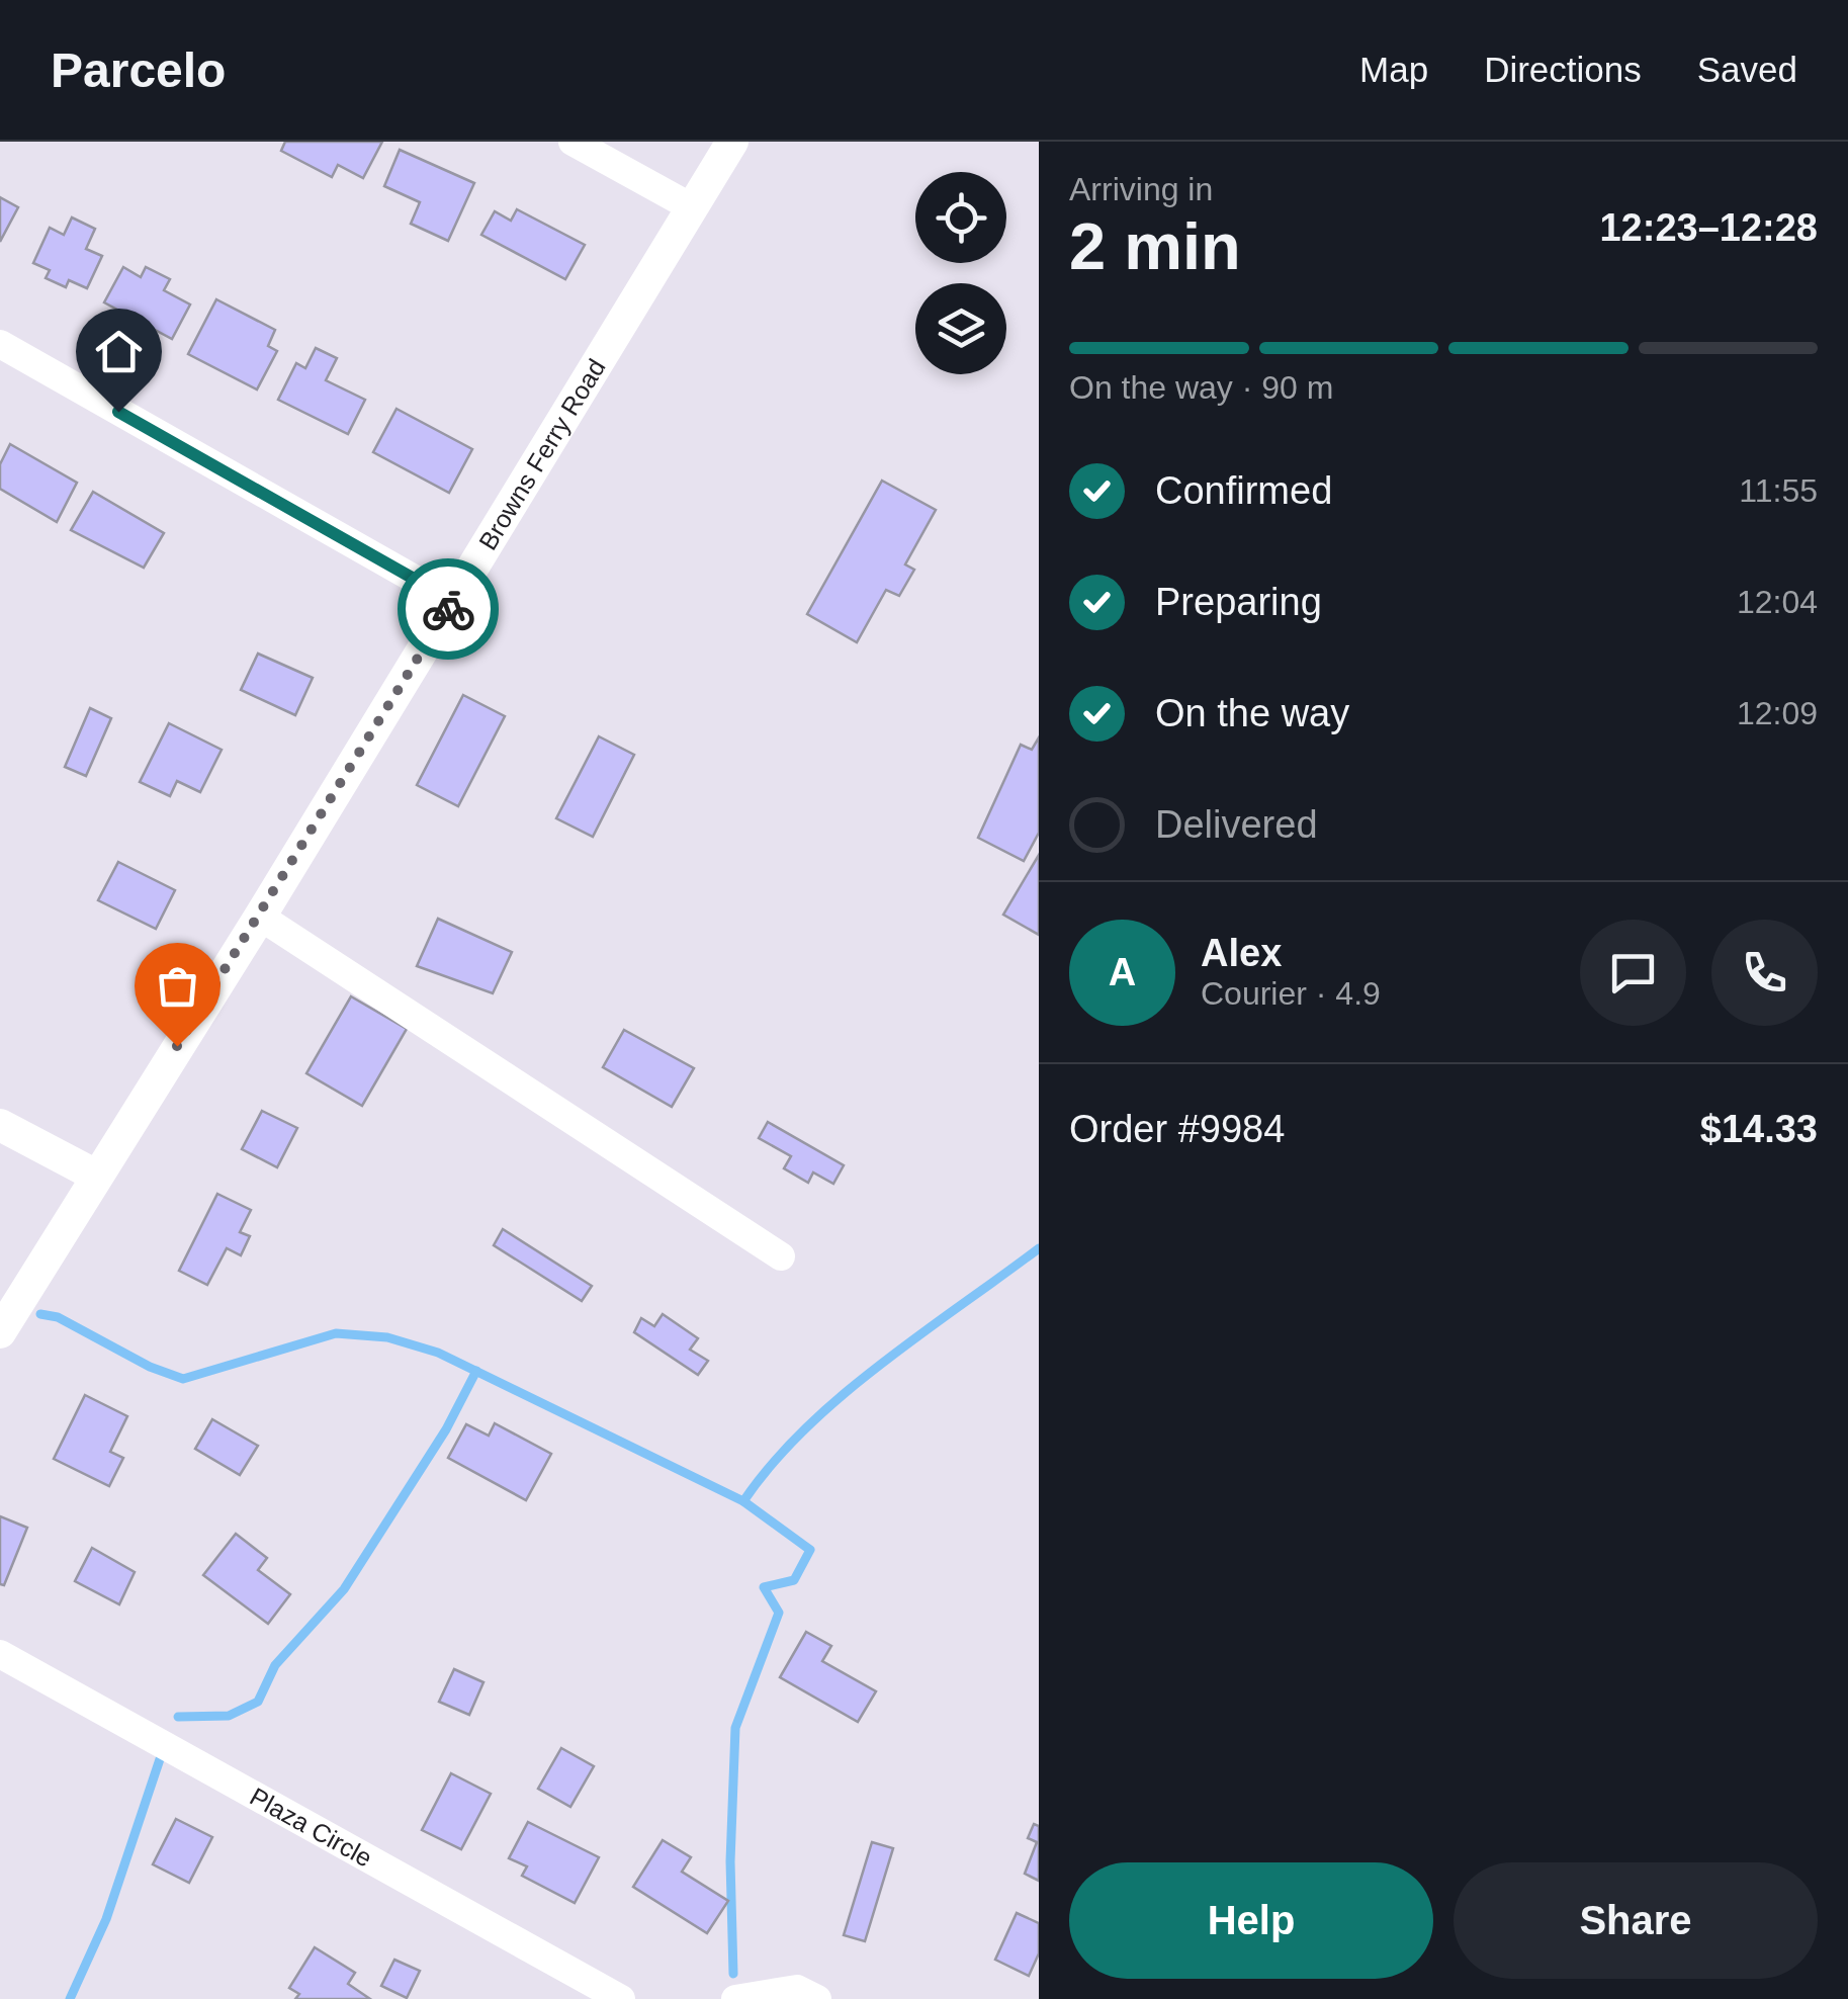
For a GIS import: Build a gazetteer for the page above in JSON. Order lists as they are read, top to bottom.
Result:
{
  "streets": {
    "street": ["Browns Ferry Road", "Plaza Circle"]
  },
  "page": {
    "header": "Parcelo",
    "nav": ["Map", "Directions", "Saved"],
    "heading": ["2 min", "Arriving in", "12:23–12:28"],
    "panel": [
      "Alex",
      "Courier · 4.9",
      "Order #9984",
      "$14.33"
    ],
    "bar": "On the way · 90 m",
    "list": [
      ["Confirmed", "11:55"],
      ["Preparing", "12:04"],
      ["On the way", "12:09"],
      "Delivered"
    ],
    "round": "A",
    "buttons": ["Help", "Share"]
  }
}
